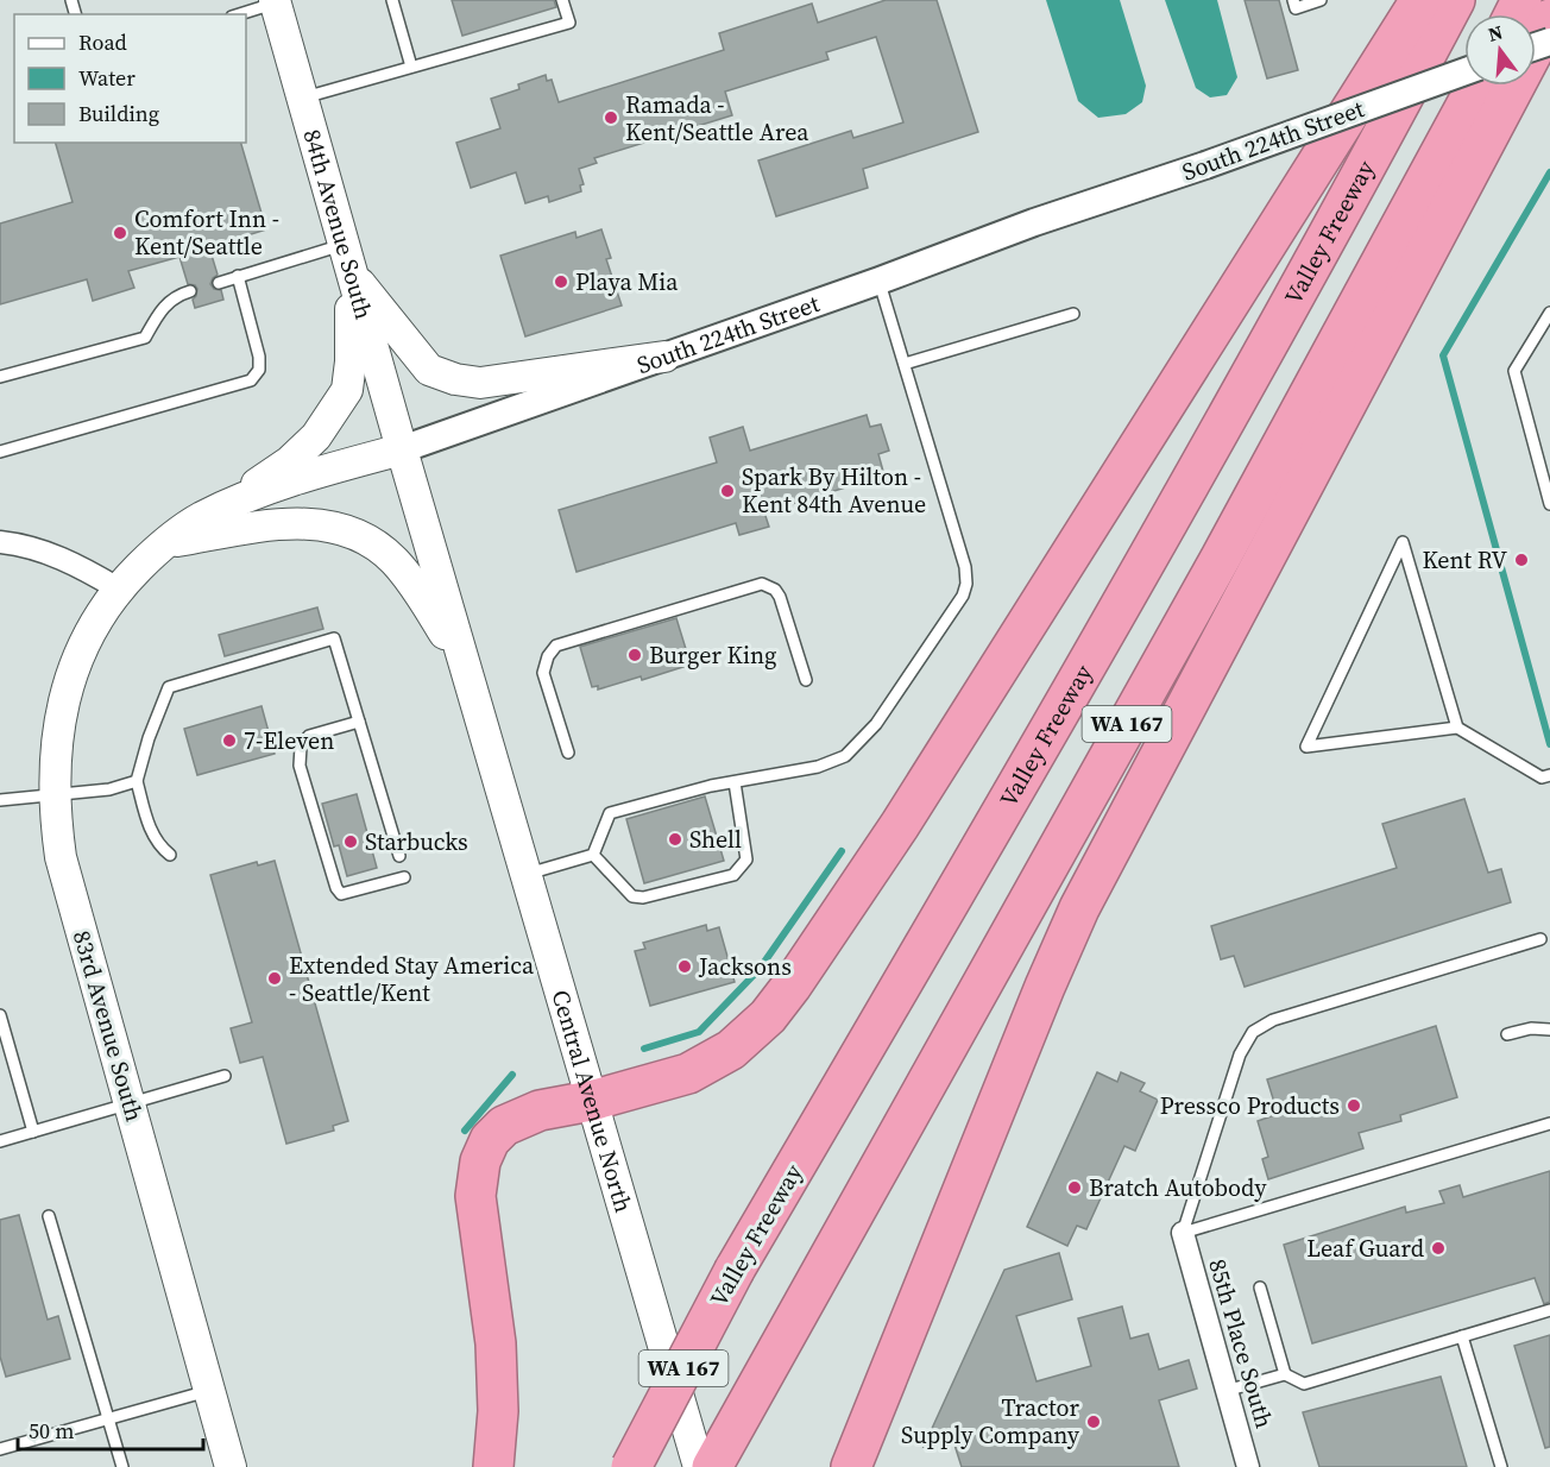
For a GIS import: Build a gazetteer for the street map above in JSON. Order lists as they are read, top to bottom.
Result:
{
  "streets": {
    "highway": ["Valley Freeway", "WA 167"],
    "main road": [
      "South 224th Street",
      "84th Avenue South",
      "83rd Avenue South",
      "Central Avenue North"
    ],
    "street": ["85th Place South"]
  },
  "crossings": [
    ["South 224th Street", "84th Avenue South"],
    ["South 224th Street", "83rd Avenue South"],
    ["South 224th Street", "Central Avenue North"],
    ["84th Avenue South", "Central Avenue North"]
  ],
  "places": [
    "Ramada - Kent/Seattle Area",
    "Comfort Inn - Kent/Seattle",
    "Playa Mia",
    "Spark By Hilton - Kent 84th Avenue",
    "Kent RV",
    "Burger King",
    "7-Eleven",
    "Shell",
    "Starbucks",
    "Jacksons",
    "Extended Stay America - Seattle/Kent",
    "Pressco Products",
    "Bratch Autobody",
    "Leaf Guard",
    "Tractor Supply Company"
  ],
  "legend": ["Road", "Water", "Building"],
  "scale_bar": "50 m",
  "north": "top"
}
